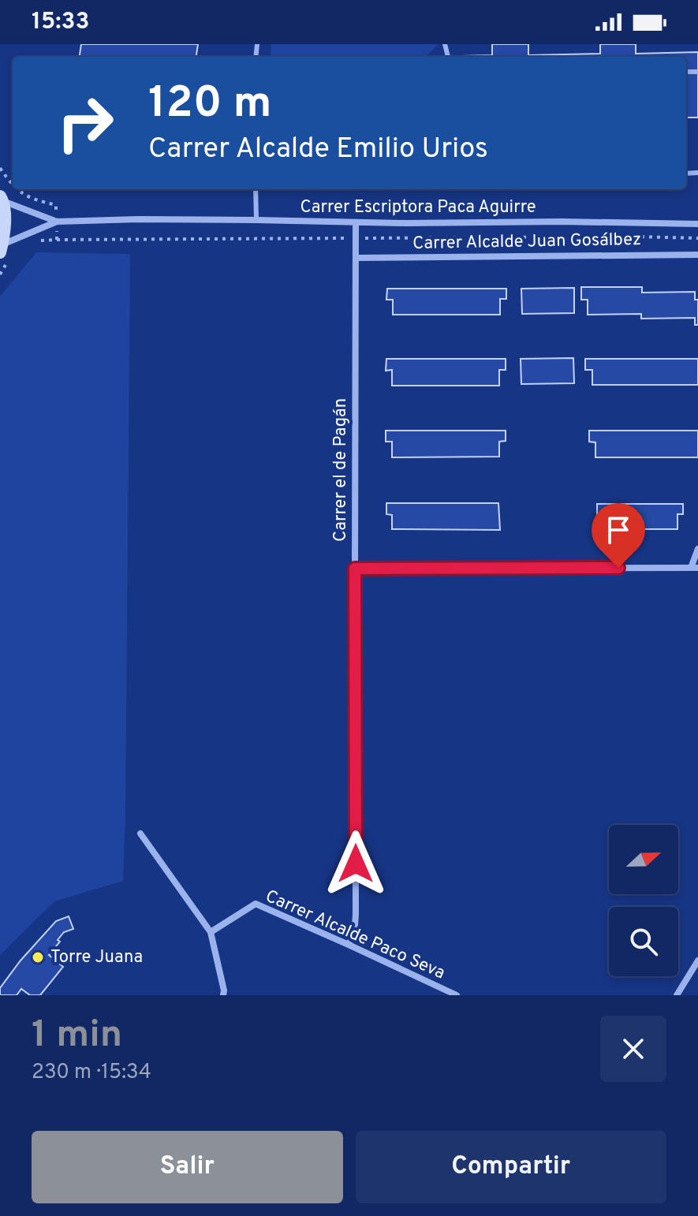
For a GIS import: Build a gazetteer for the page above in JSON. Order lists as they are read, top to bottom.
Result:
{
  "streets": {
    "street": [
      "Carrer Escriptora Paca Aguirre",
      "Carrer Alcalde Juan Gosálbez",
      "Carrer el de Pagán",
      "Carrer Alcalde Paco Seva"
    ]
  },
  "crossings": [
    ["Carrer Escriptora Paca Aguirre", "Carrer el de Pagán"],
    ["Carrer Alcalde Juan Gosálbez", "Carrer el de Pagán"],
    ["Carrer el de Pagán", "Carrer Alcalde Paco Seva"]
  ],
  "places": ["Torre Juana"],
  "north": "right",
  "page": {
    "status": "15:33",
    "turn": ["120 m", "Carrer Alcalde Emilio Urios"],
    "heading": ["1 min", "230 m · 15:34"],
    "buttons": ["Salir", "Compartir"]
  }
}
